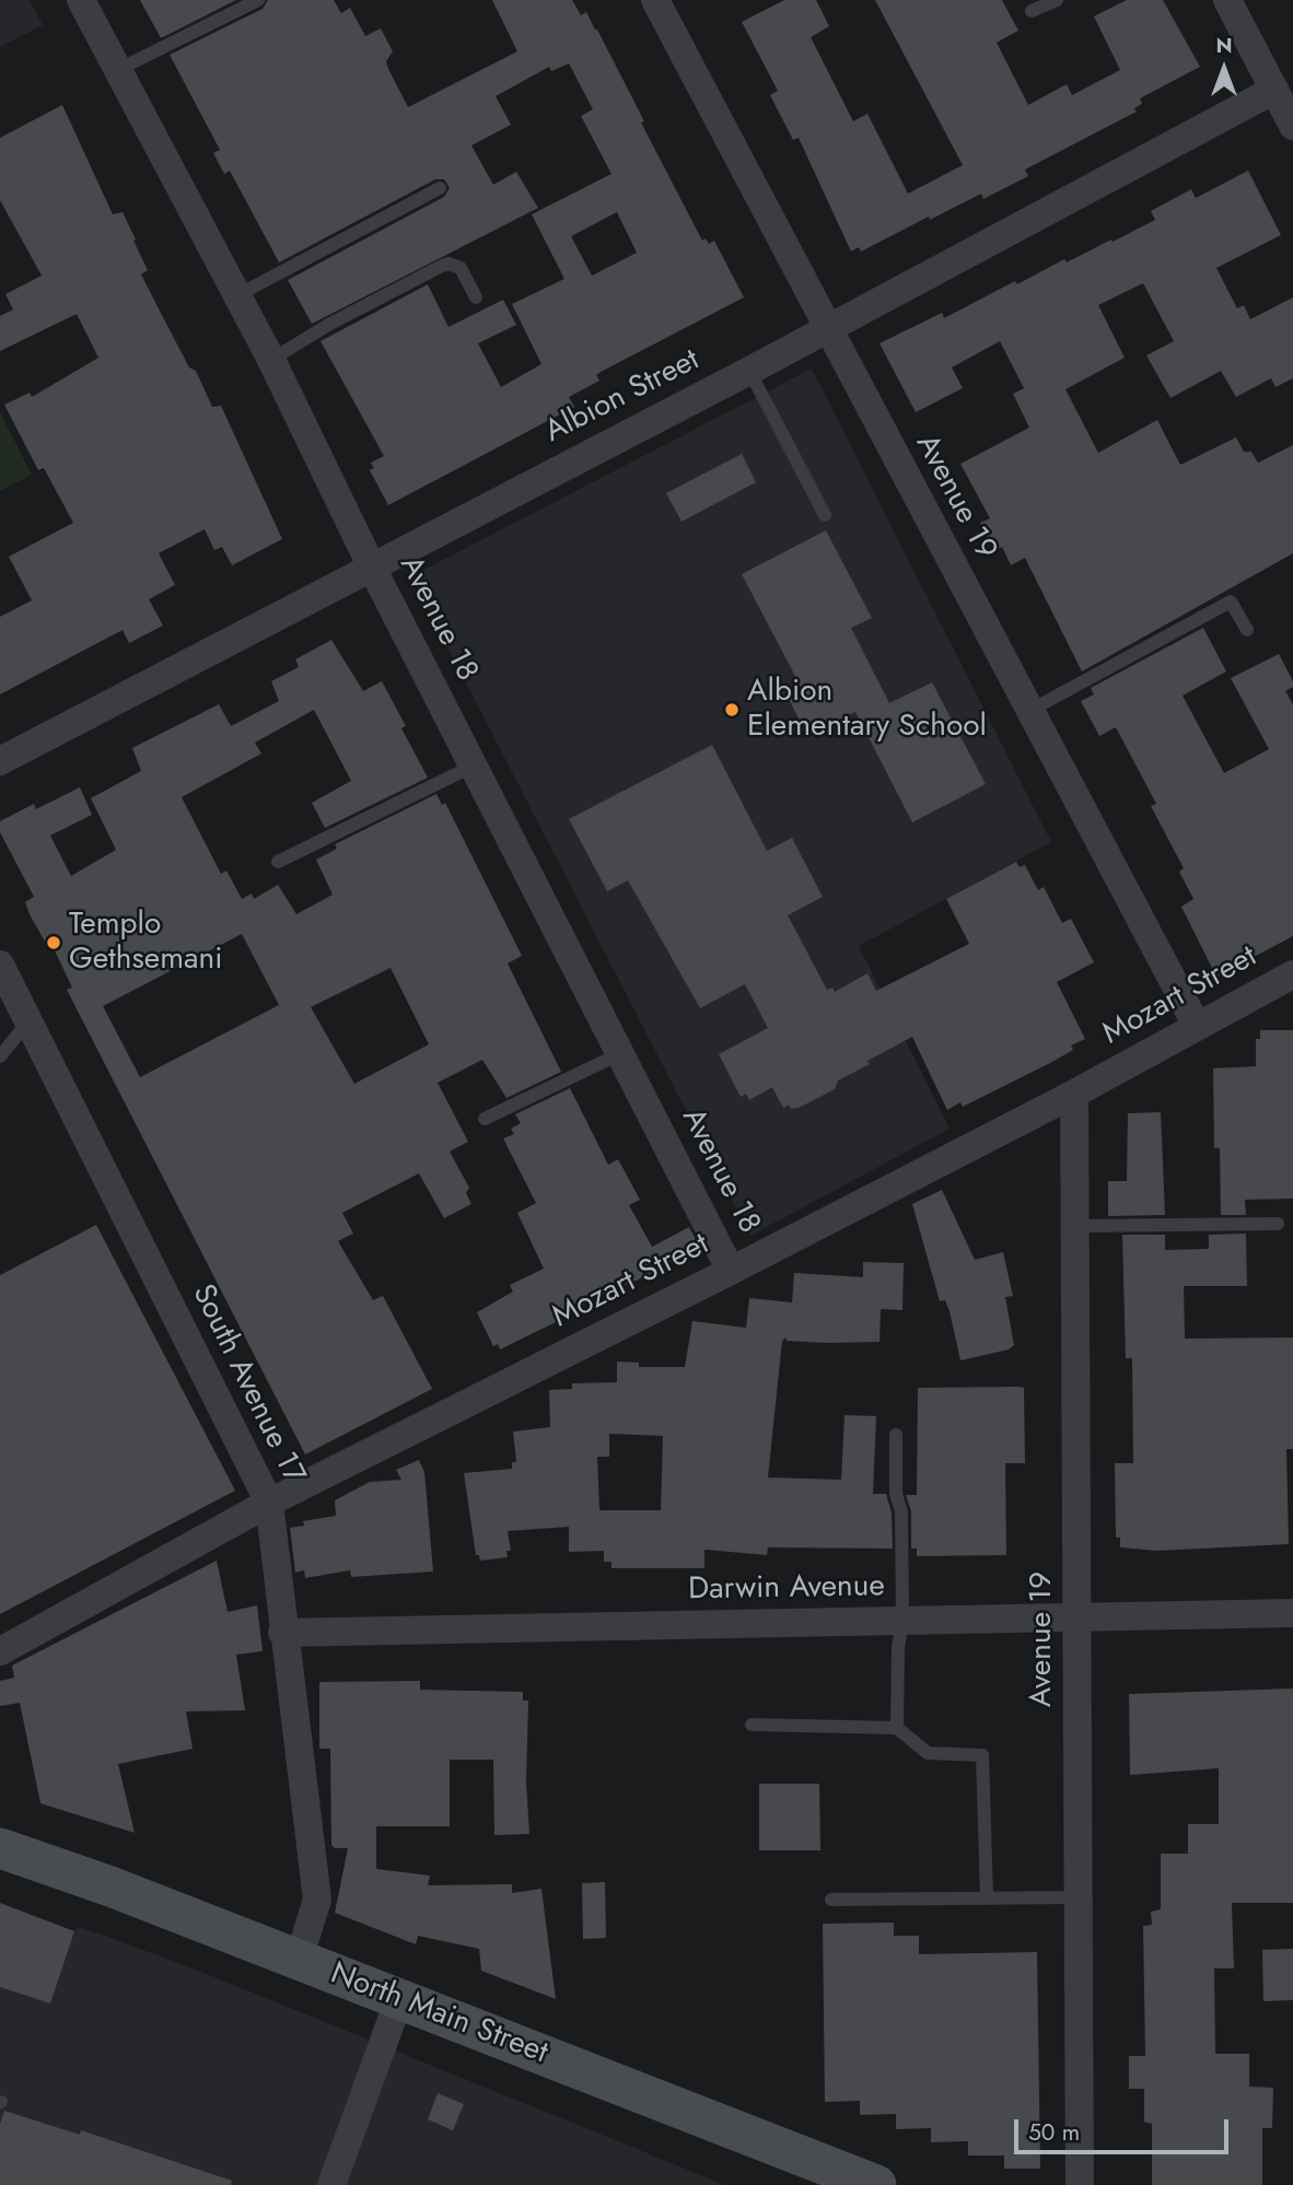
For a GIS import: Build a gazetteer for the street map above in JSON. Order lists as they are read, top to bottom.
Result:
{
  "streets": {
    "main road": ["North Main Street"],
    "street": [
      "Albion Street",
      "Avenue 19",
      "Avenue 18",
      "Mozart Street",
      "South Avenue 17",
      "Darwin Avenue"
    ]
  },
  "crossings": [
    ["Albion Street", "Avenue 19"],
    ["Albion Street", "Avenue 18"],
    ["Avenue 19", "Mozart Street"],
    ["Avenue 19", "Darwin Avenue"],
    ["Avenue 18", "Mozart Street"],
    ["Mozart Street", "South Avenue 17"],
    ["South Avenue 17", "Darwin Avenue"],
    ["South Avenue 17", "North Main Street"]
  ],
  "places": ["Albion Elementary School", "Templo Gethsemani"],
  "scale_bar": "50 m",
  "north": "top"
}
